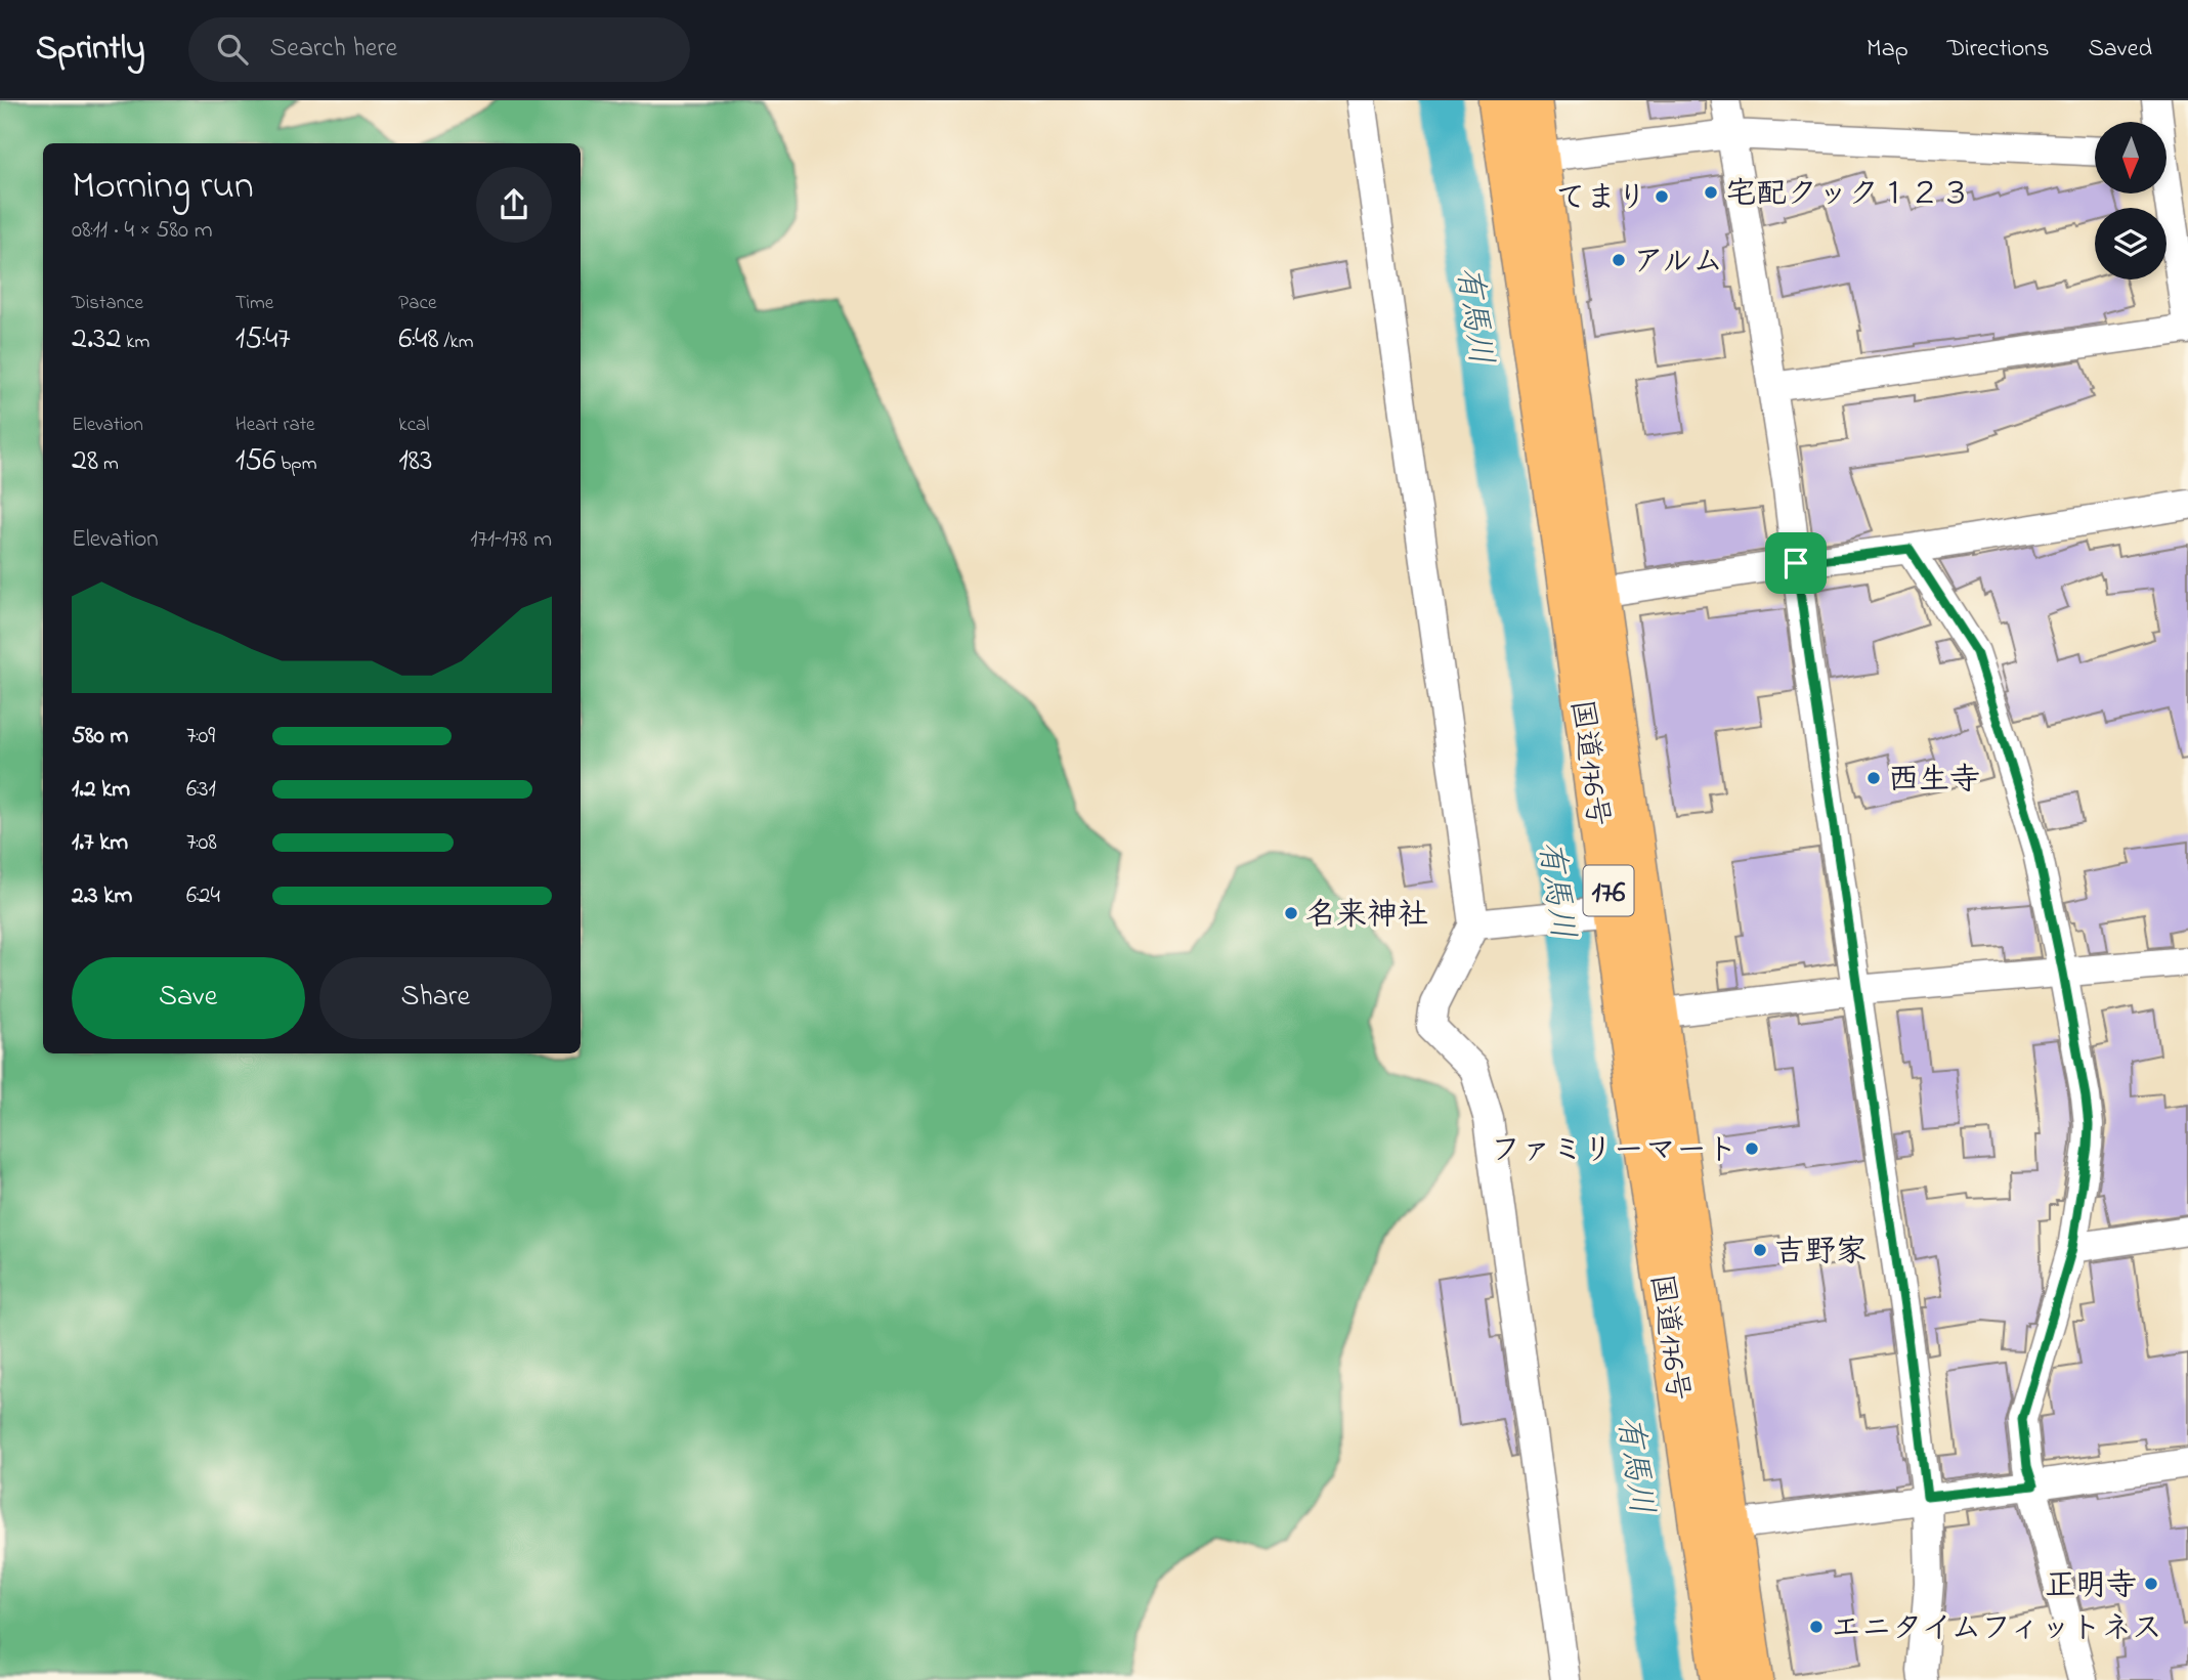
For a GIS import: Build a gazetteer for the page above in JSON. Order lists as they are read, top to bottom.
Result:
{
  "streets": {
    "highway": ["国道176号", "176"]
  },
  "water": ["有馬川"],
  "places": [
    "宅配クック１２３",
    "てまり",
    "アルム",
    "西生寺",
    "名来神社",
    "ファミリーマート",
    "吉野家",
    "正明寺",
    "エニタイムフィットネス"
  ],
  "north": "bottom",
  "page": {
    "header": "Sprintly",
    "search": "Search here",
    "nav": ["Map", "Directions", "Saved"],
    "heading": ["Morning run", "08:11 · 4 × 580 m"],
    "stats": [
      ["Distance", "2.32 km"],
      ["Time", "15:47"],
      ["Pace", "6:48 /km"],
      ["Elevation", "28 m"],
      ["Heart rate", "156 bpm"],
      ["kcal", "183"]
    ],
    "chart": ["Elevation", "171–178 m"],
    "list": [
      {
        "name": "580 m",
        "note": "7:09"
      },
      {
        "name": "1.2 km",
        "note": "6:31"
      },
      {
        "name": "1.7 km",
        "note": "7:08"
      },
      {
        "name": "2.3 km",
        "note": "6:24"
      }
    ],
    "buttons": ["Save", "Share"]
  }
}
